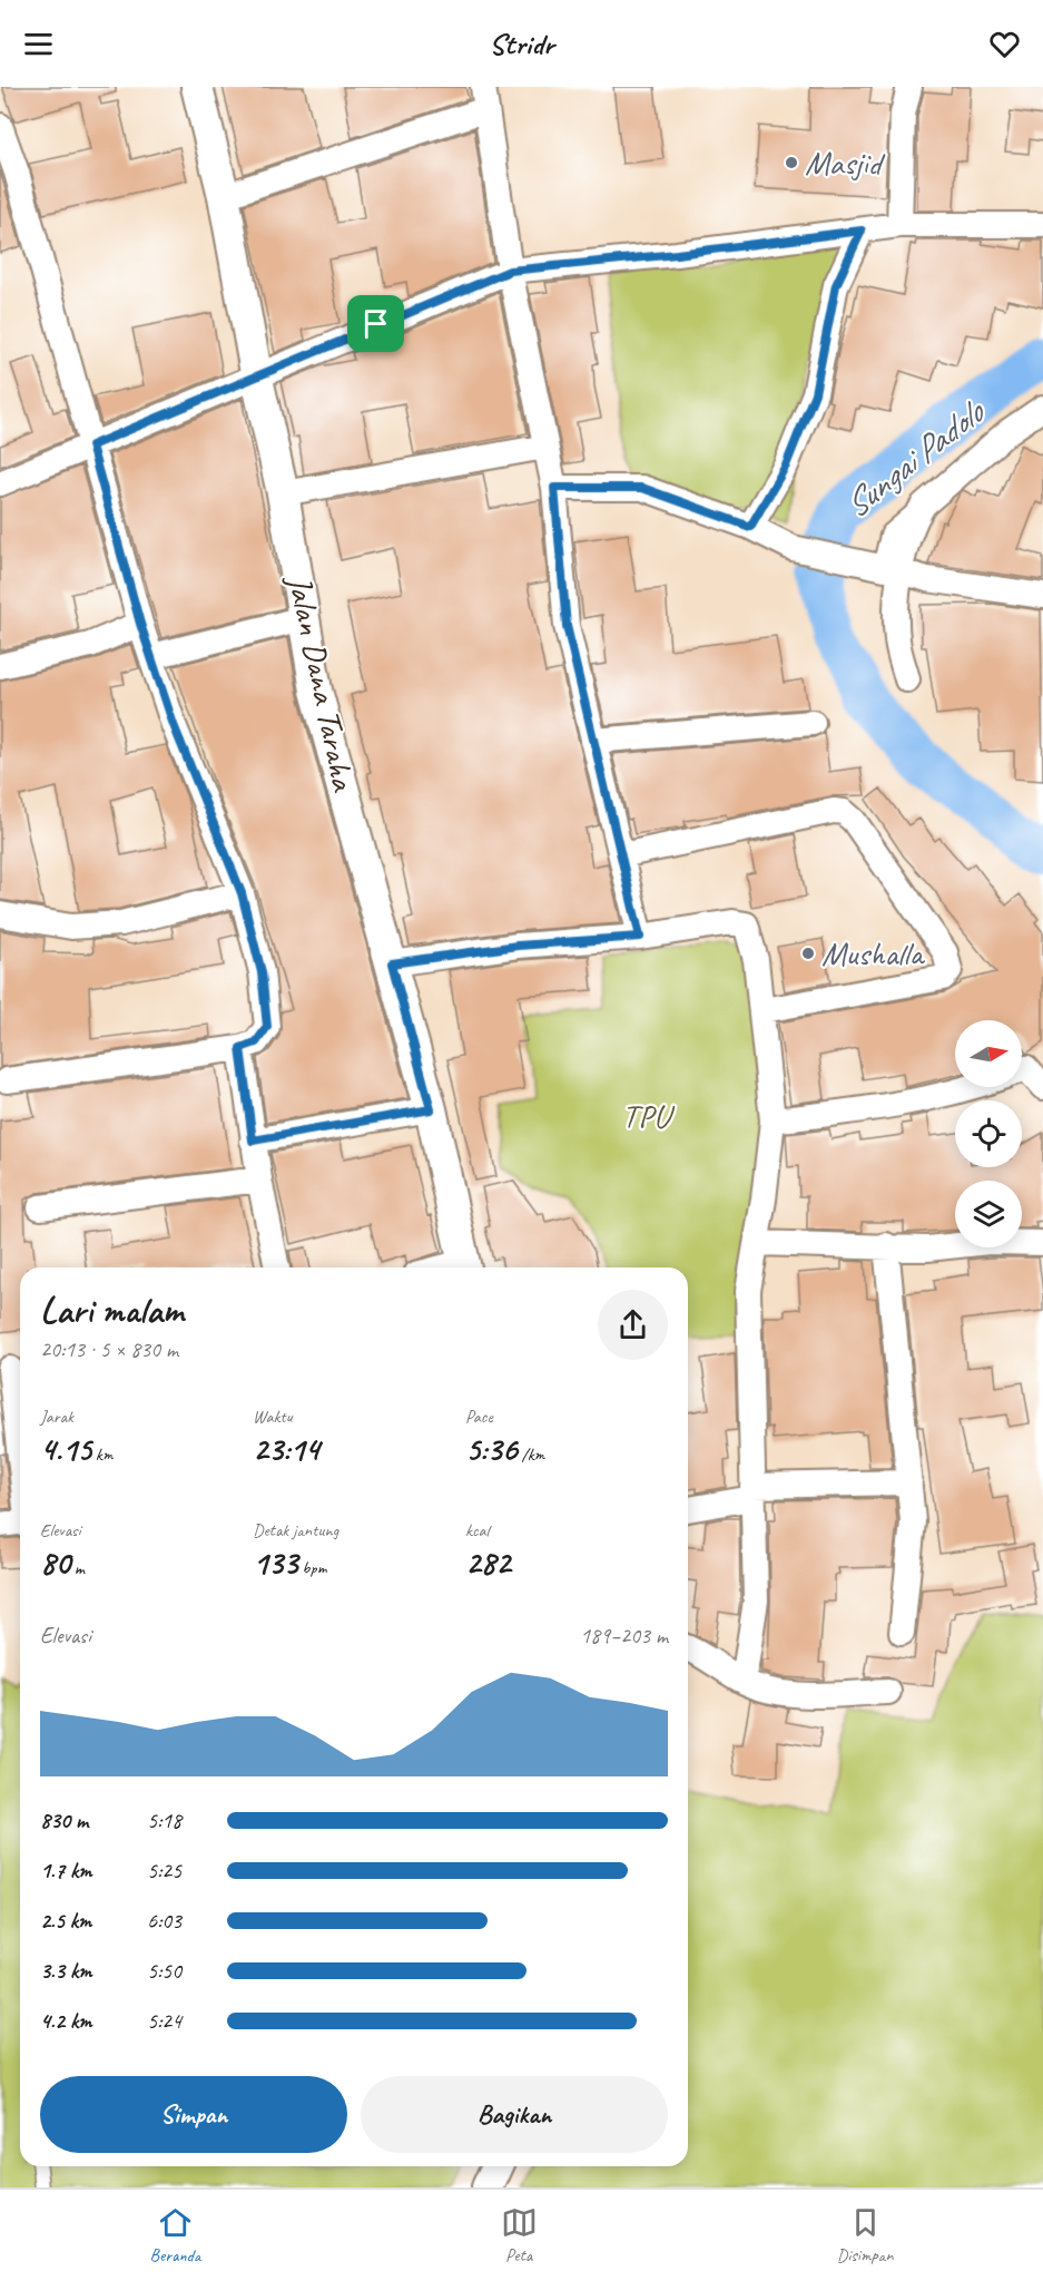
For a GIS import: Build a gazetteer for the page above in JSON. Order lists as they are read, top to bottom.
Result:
{
  "streets": {
    "street": ["Jalan Dana Taraha"]
  },
  "water": ["Sungai Padolo"],
  "parks": ["TPU"],
  "places": ["Masjid", "Mushalla"],
  "north": "right",
  "page": {
    "header": "Stridr",
    "heading": ["Lari malam", "20:13 · 5 × 830 m"],
    "stats": [
      ["Jarak", "4.15 km"],
      ["Waktu", "23:14"],
      ["Pace", "5:36 /km"],
      ["Elevasi", "80 m"],
      ["Detak jantung", "133 bpm"],
      ["kcal", "282"]
    ],
    "chart": ["Elevasi", "189–203 m"],
    "list": [
      {
        "name": "830 m",
        "note": "5:18"
      },
      {
        "name": "1.7 km",
        "note": "5:25"
      },
      {
        "name": "2.5 km",
        "note": "6:03"
      },
      {
        "name": "3.3 km",
        "note": "5:50"
      },
      {
        "name": "4.2 km",
        "note": "5:24"
      }
    ],
    "buttons": ["Simpan", "Bagikan"],
    "tabs": ["Beranda", "Peta", "Disimpan"]
  }
}
